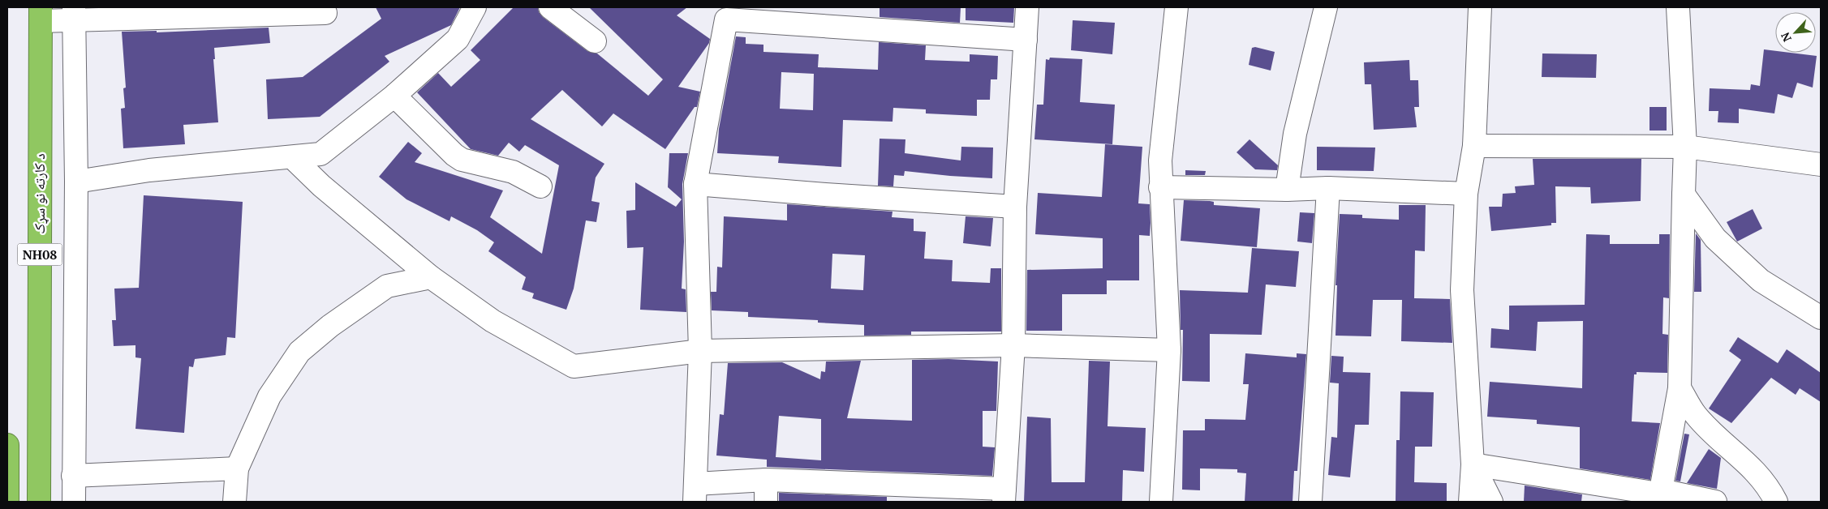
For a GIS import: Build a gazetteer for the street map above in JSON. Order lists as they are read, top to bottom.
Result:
{
  "streets": {
    "highway": ["د کارته نو سړک", "NH08"]
  },
  "north": "bottom left"
}
